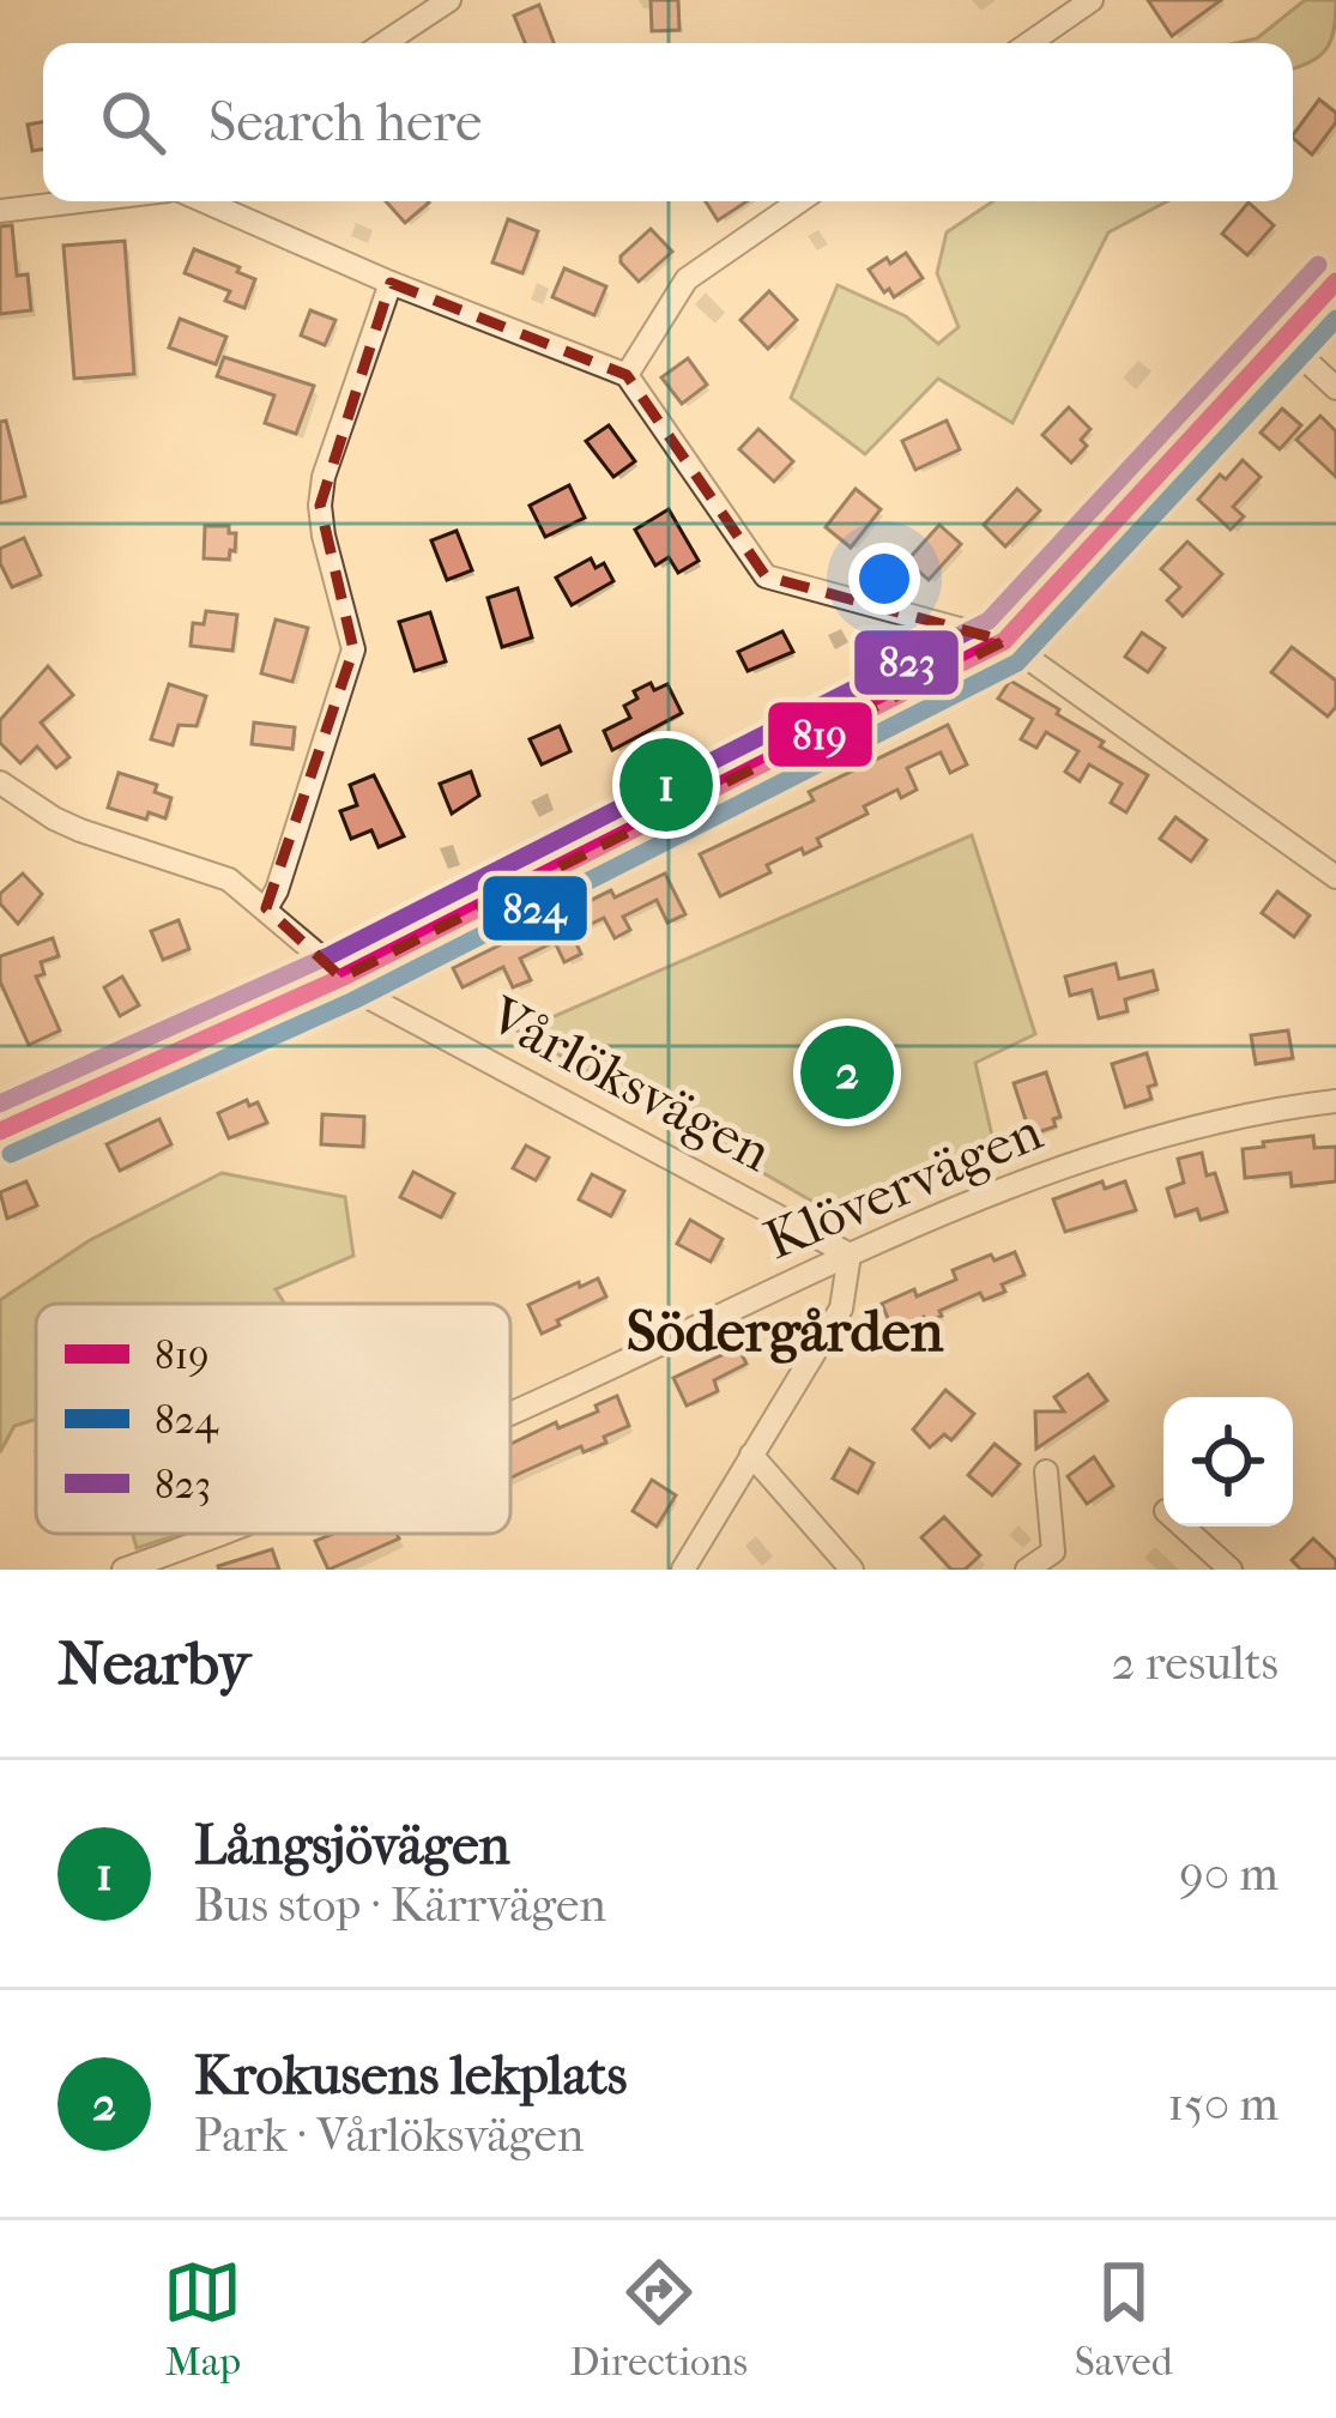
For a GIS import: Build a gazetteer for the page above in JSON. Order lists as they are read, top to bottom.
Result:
{
  "streets": {
    "street": ["Vårlöksvägen", "Klövervägen"]
  },
  "crossings": [
    ["Vårlöksvägen", "Klövervägen"]
  ],
  "districts": ["Södergården"],
  "lines": ["transit line 823", "transit line 819", "transit line 824"],
  "legend": ["819", "824", "823"],
  "page": {
    "search": "Search here",
    "pins": ["1", "2"],
    "heading": ["Nearby", "2 results"],
    "list": [
      {
        "mark": "1",
        "name": "Långsjövägen",
        "note": "Bus stop · Kärrvägen",
        "value": "90 m"
      },
      {
        "mark": "2",
        "name": "Krokusens lekplats",
        "note": "Park · Vårlöksvägen",
        "value": "150 m"
      }
    ],
    "nav": ["Map", "Directions", "Saved"]
  }
}
